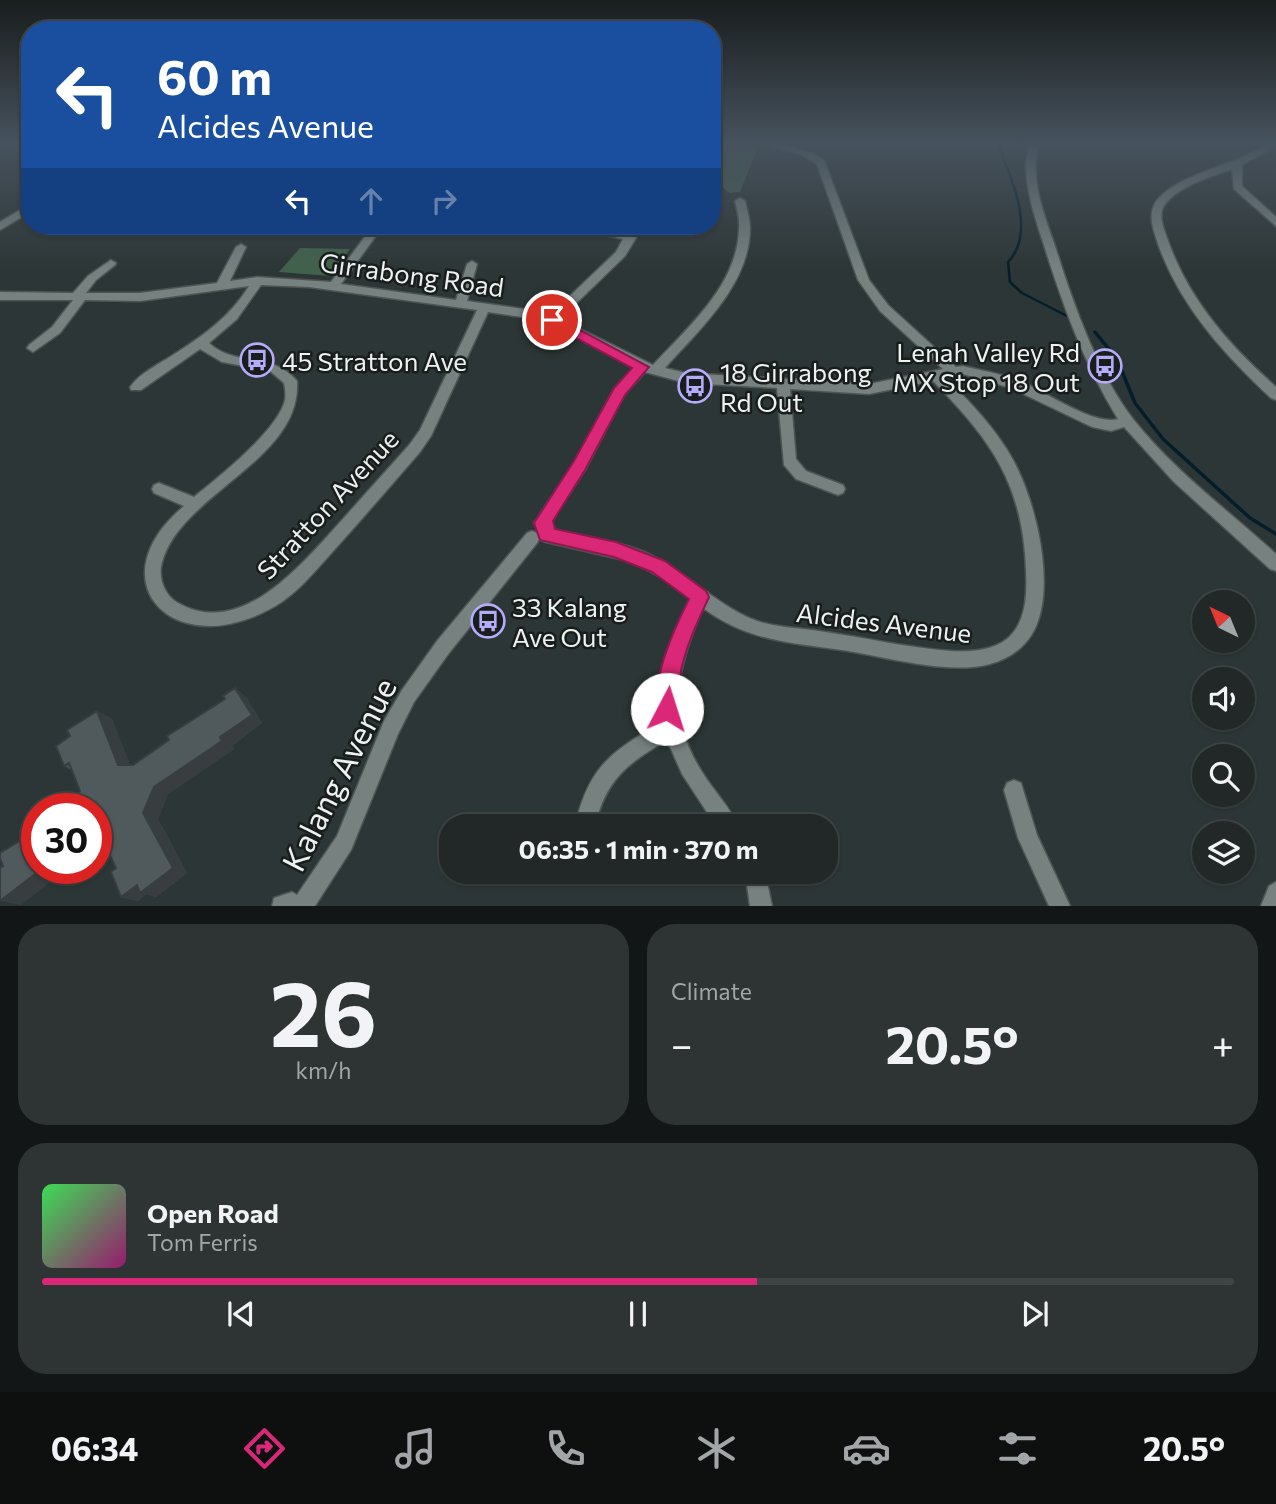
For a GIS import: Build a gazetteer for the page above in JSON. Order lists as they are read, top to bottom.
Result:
{
  "streets": {
    "street": [
      "Girrabong Road",
      "Stratton Avenue",
      "Alcides Avenue",
      "Kalang Avenue"
    ]
  },
  "crossings": [
    ["Girrabong Road", "Stratton Avenue"],
    ["Girrabong Road", "Alcides Avenue"],
    ["Girrabong Road", "Kalang Avenue"],
    ["Alcides Avenue", "Kalang Avenue"]
  ],
  "places": {
    "bus stop": [
      "45 Stratton Ave",
      "Lenah Valley Rd MX Stop 18 Out",
      "18 Girrabong Rd Out",
      "33 Kalang Ave Out"
    ]
  },
  "north": "top left",
  "page": {
    "turn": ["60 m", "Alcides Avenue"],
    "limit": "30",
    "trip": "06:35 · 1 min · 370 m",
    "tile": [
      ["26", "km/h"],
      "Climate"
    ],
    "heat": ["−", "20.5°", "+"],
    "song": ["Open Road", "Tom Ferris"],
    "tabs": ["06:34", "20.5°"]
  }
}
